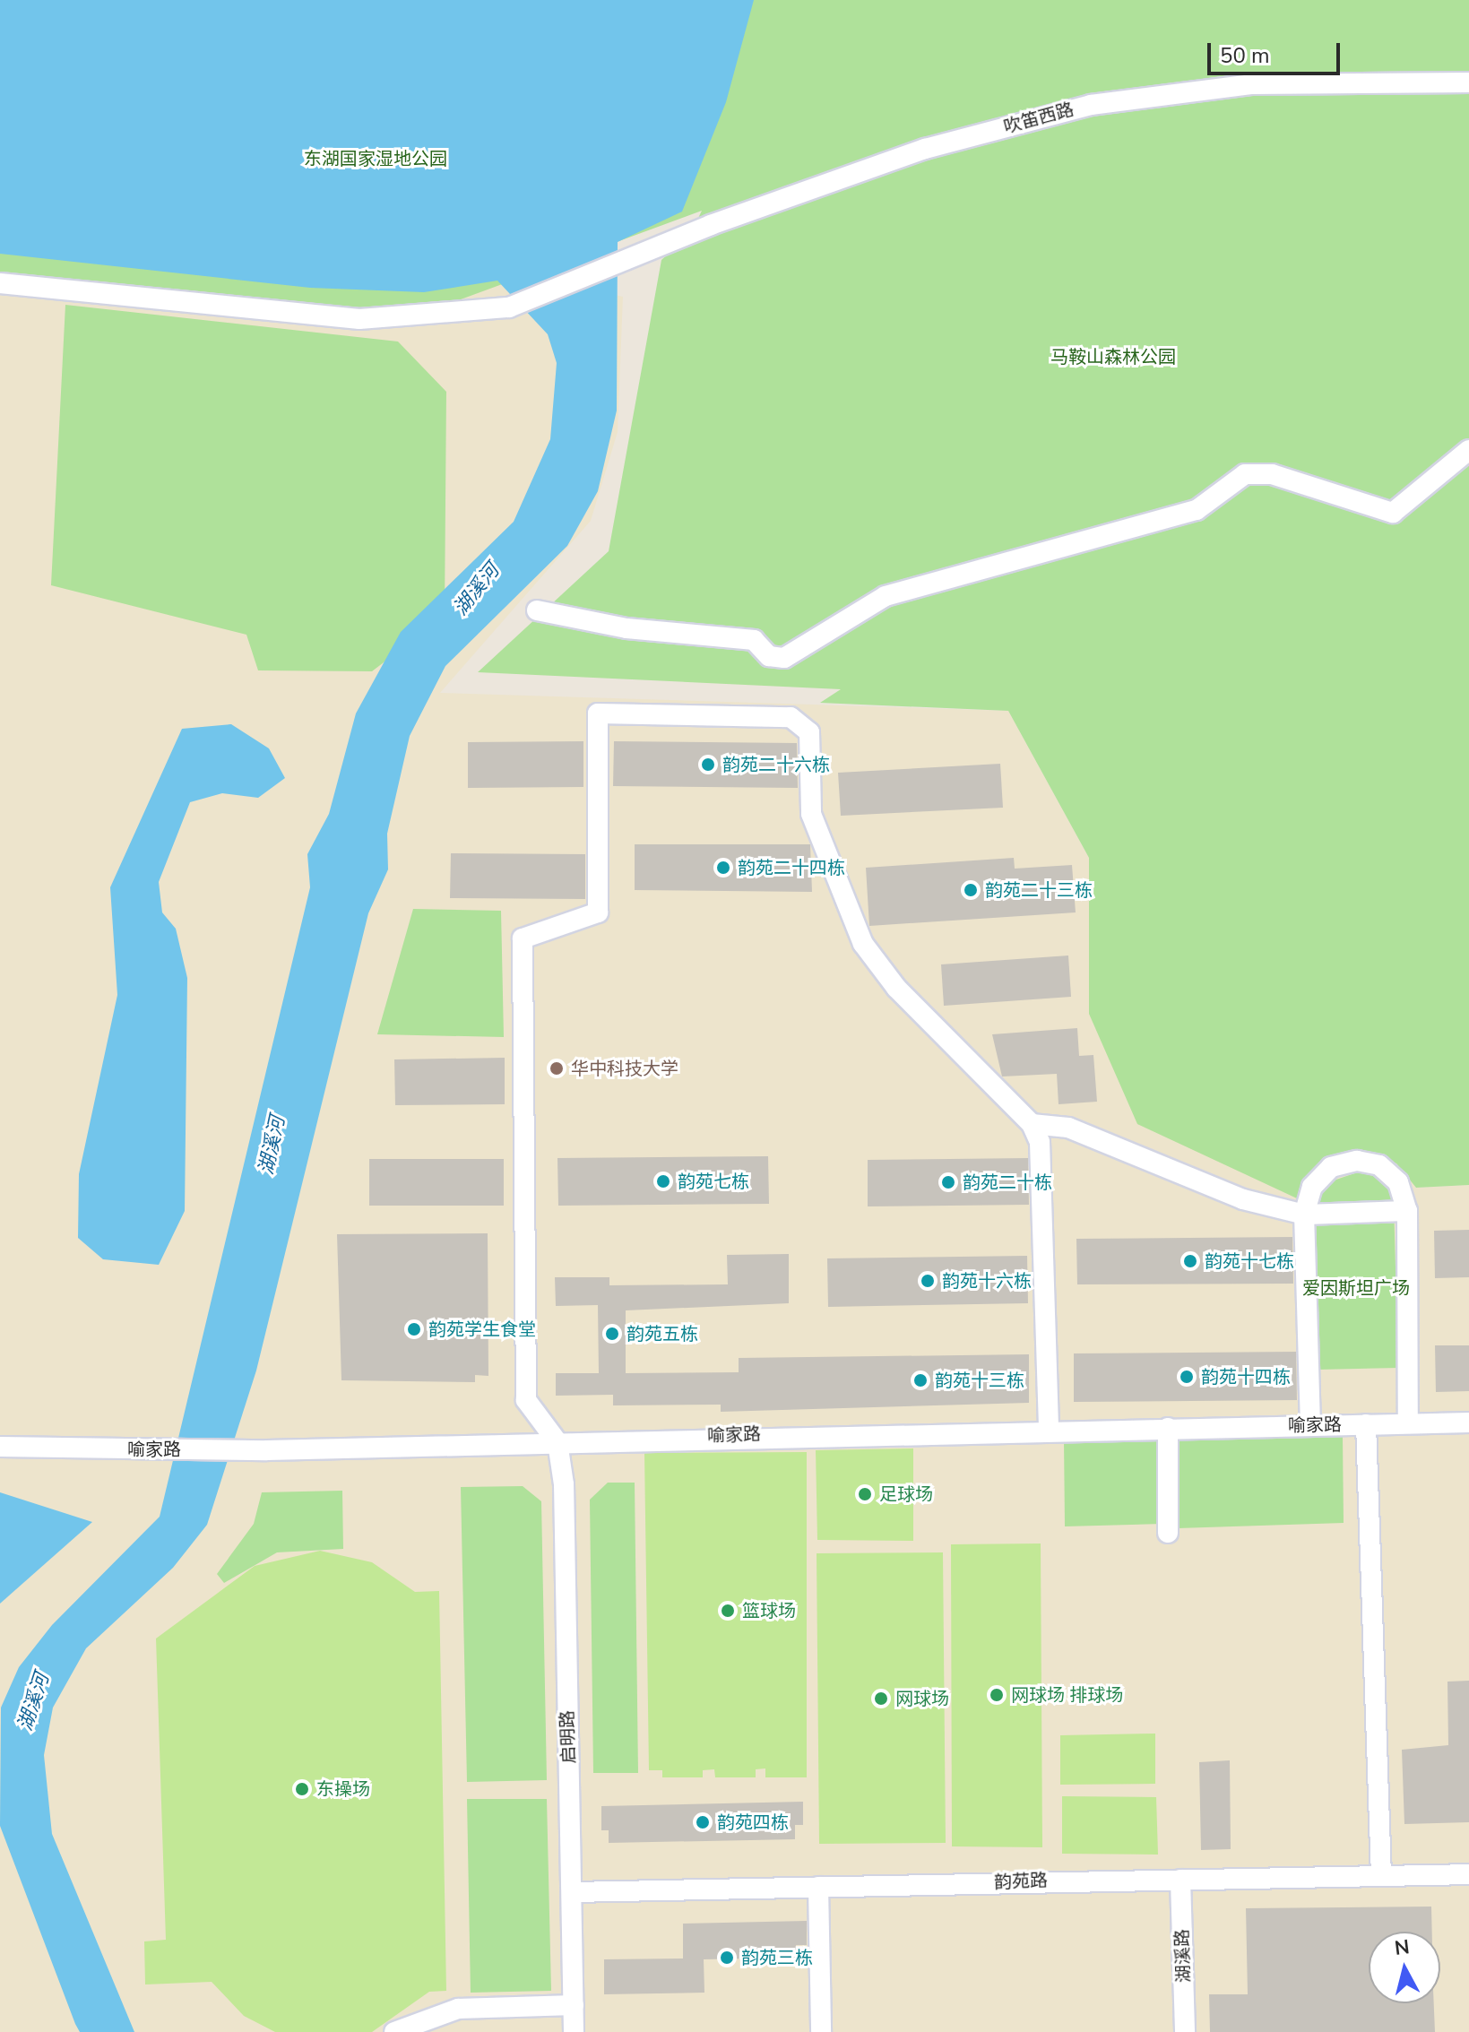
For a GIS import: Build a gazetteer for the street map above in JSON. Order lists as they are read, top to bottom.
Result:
{
  "streets": {
    "street": [
      "吹笛西路",
      "喻家路",
      "启明路",
      "韵苑路",
      "湖溪路"
    ]
  },
  "crossings": [
    ["喻家路", "启明路"],
    ["启明路", "韵苑路"],
    ["韵苑路", "湖溪路"]
  ],
  "water": ["湖溪河"],
  "parks": ["东湖国家湿地公园", "马鞍山森林公园", "爱因斯坦广场"],
  "places": [
    "韵苑二十六栋",
    "韵苑二十四栋",
    "韵苑二十三栋",
    "华中科技大学",
    "韵苑七栋",
    "韵苑二十栋",
    "韵苑十七栋",
    "韵苑十六栋",
    "韵苑学生食堂",
    "韵苑五栋",
    "韵苑十四栋",
    "韵苑十三栋",
    "足球场",
    "篮球场",
    "网球场 排球场",
    "网球场",
    "东操场",
    "韵苑四栋",
    "韵苑三栋"
  ],
  "scale_bar": "50 m",
  "north": "top"
}
